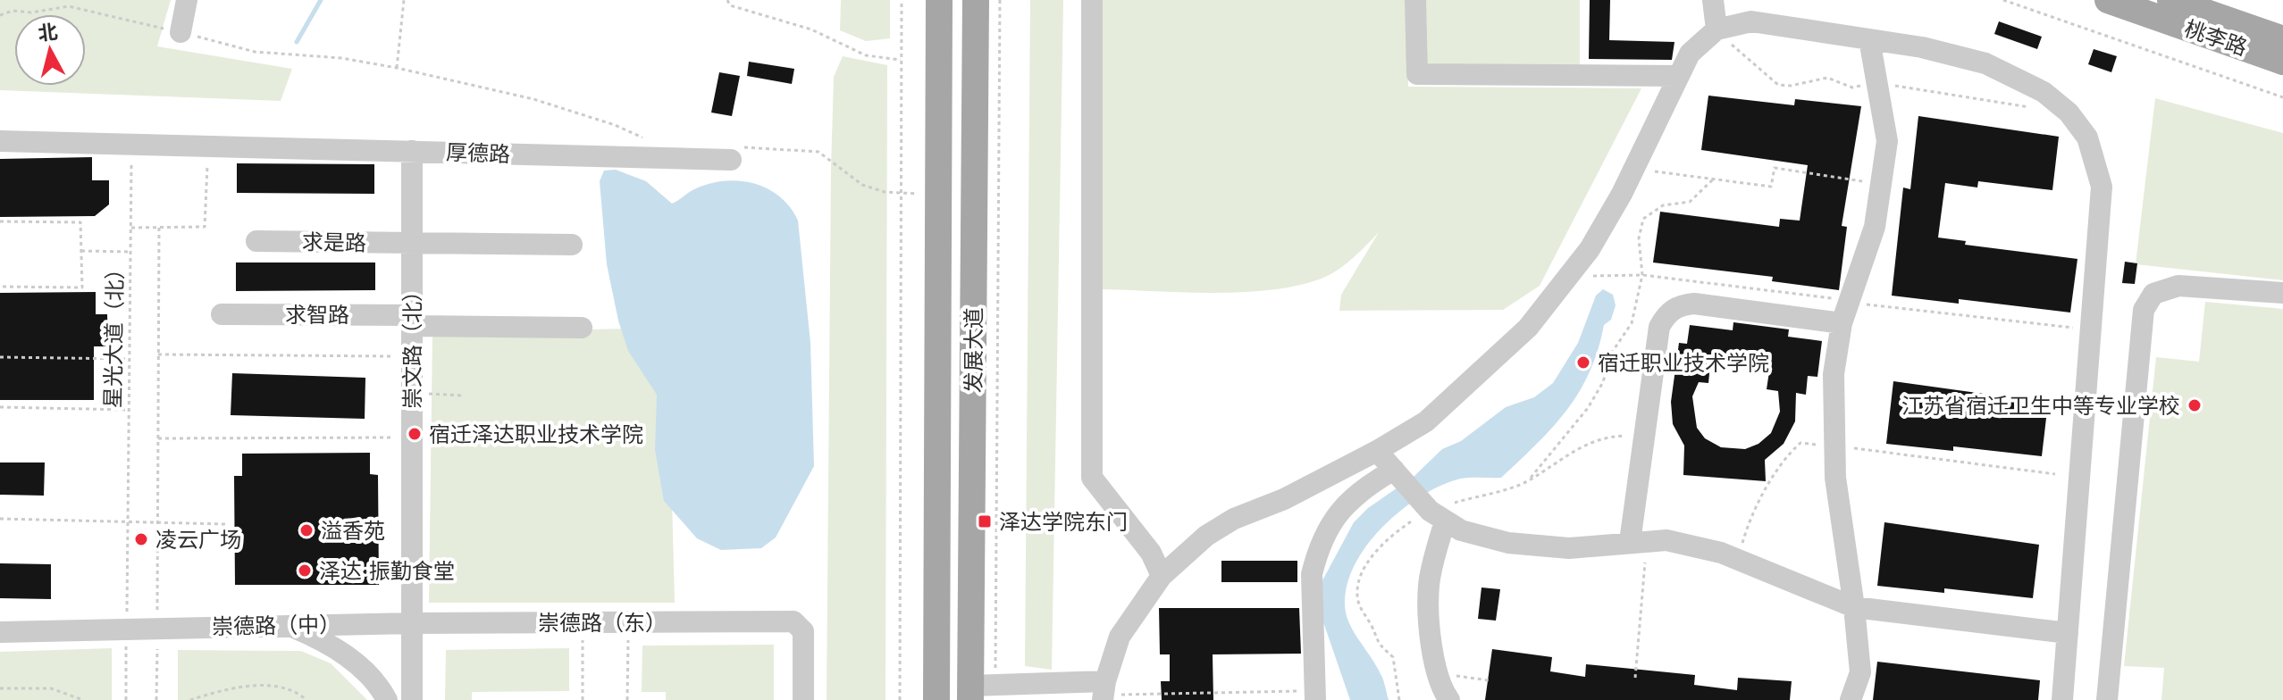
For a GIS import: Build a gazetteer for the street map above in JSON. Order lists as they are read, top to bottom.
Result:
{
  "streets": {
    "main road": ["桃李路", "发展大道"],
    "street": [
      "厚德路",
      "求是路",
      "求智路",
      "崇文路（北）",
      "崇德路（东）",
      "崇德路（中）"
    ],
    "path": ["星光大道（北）"]
  },
  "crossings": [
    ["厚德路", "星光大道（北）"],
    ["厚德路", "崇文路（北）"],
    ["求是路", "崇文路（北）"],
    ["求智路", "崇文路（北）"],
    ["崇文路（北）", "崇德路（东）"],
    ["崇文路（北）", "崇德路（中）"],
    ["崇德路（东）", "崇德路（中）"]
  ],
  "places": {
    "other": [
      "宿迁职业技术学院",
      "江苏省宿迁卫生中等专业学校",
      "宿迁泽达职业技术学院",
      "溢香苑",
      "凌云广场",
      "泽达·振勤食堂"
    ],
    "transit": ["泽达学院东门"]
  },
  "north": "top"
}
